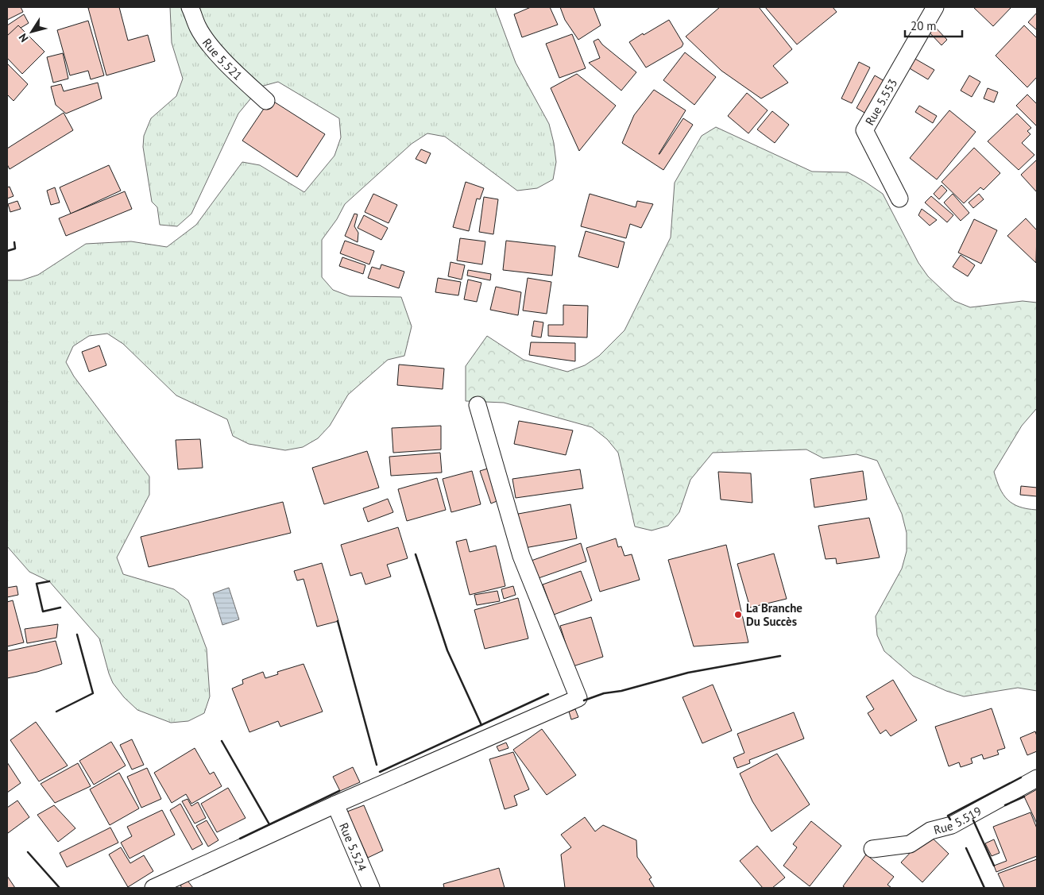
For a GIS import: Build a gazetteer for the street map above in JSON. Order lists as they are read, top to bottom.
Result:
{
  "streets": {
    "street": [
      "Rue 5.521",
      "Rue 5.553",
      "Rue 5.519",
      "Rue 5.524"
    ]
  },
  "places": ["La Branche Du Succès"],
  "scale_bar": "20 m",
  "north": "bottom left"
}
